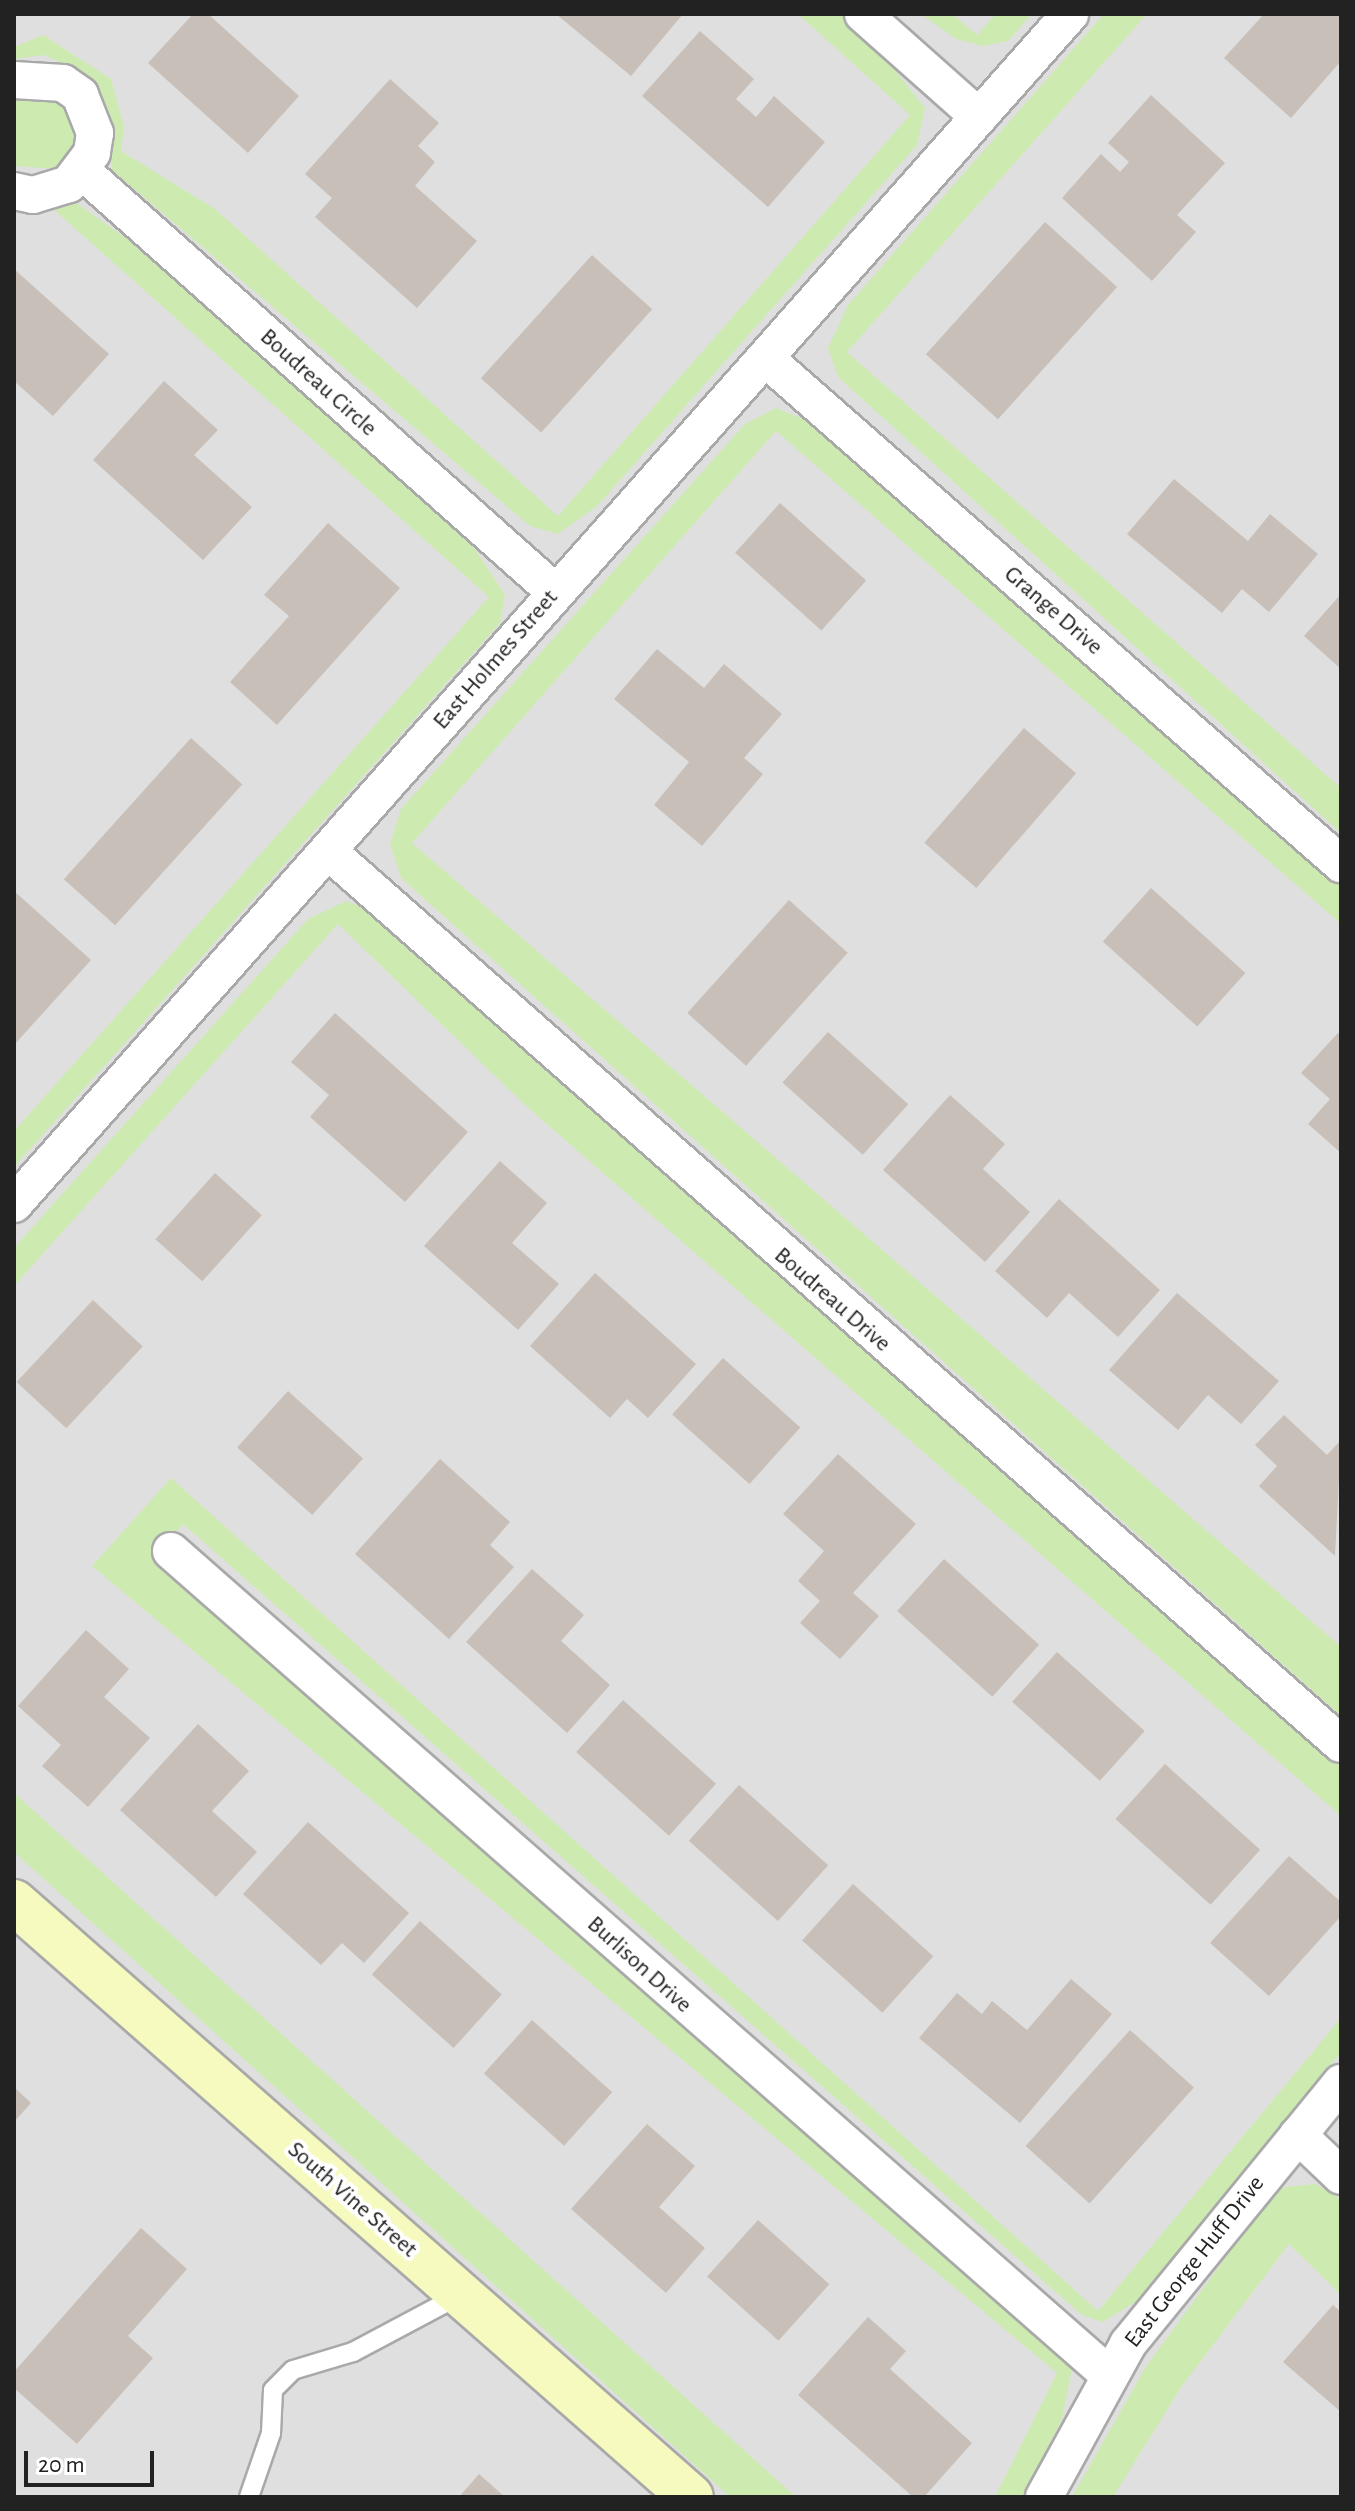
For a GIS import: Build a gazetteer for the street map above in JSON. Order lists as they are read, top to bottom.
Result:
{
  "streets": {
    "street": [
      "Boudreau Circle",
      "Grange Drive",
      "East Holmes Street",
      "Boudreau Drive",
      "Burlison Drive",
      "South Vine Street",
      "East George Huff Drive"
    ]
  },
  "crossings": [
    ["Boudreau Circle", "East Holmes Street"],
    ["Grange Drive", "East Holmes Street"],
    ["East Holmes Street", "Boudreau Drive"],
    ["Burlison Drive", "East George Huff Drive"]
  ],
  "scale_bar": "20 m"
}
